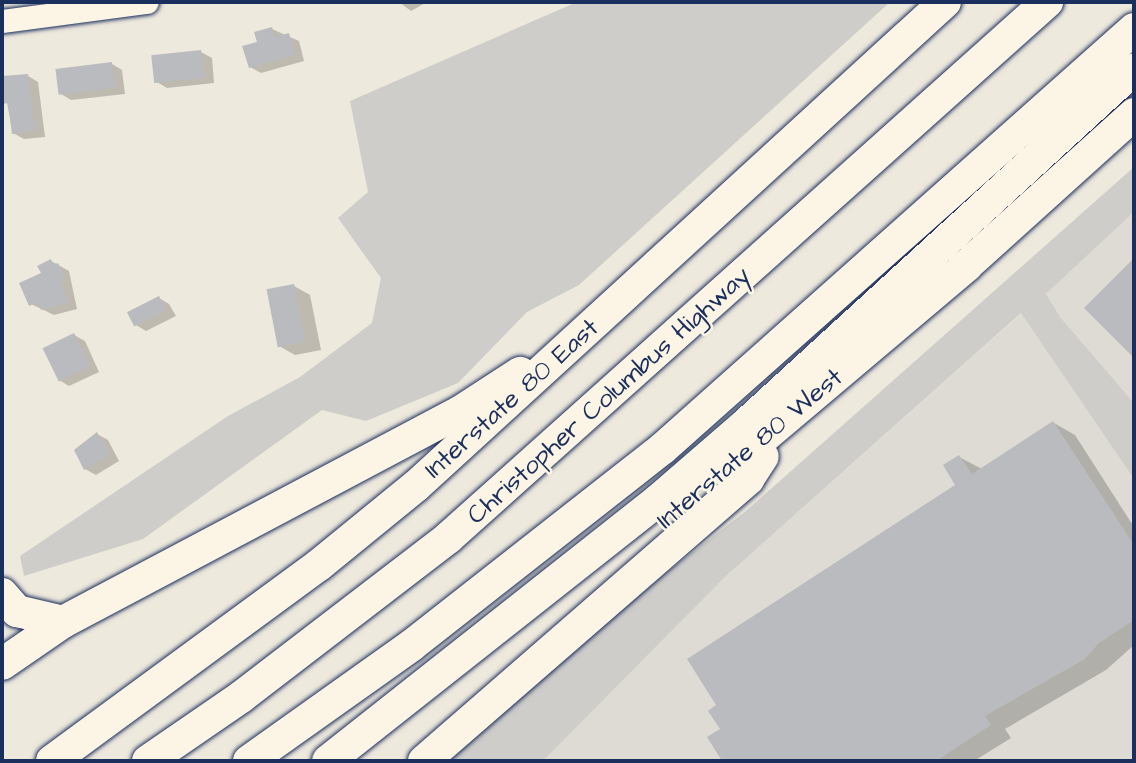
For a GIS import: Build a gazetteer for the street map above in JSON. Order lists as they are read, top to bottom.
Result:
{
  "streets": {
    "highway": ["Christopher Columbus Highway", "Interstate 80 East", "Interstate 80 West"]
  }
}
